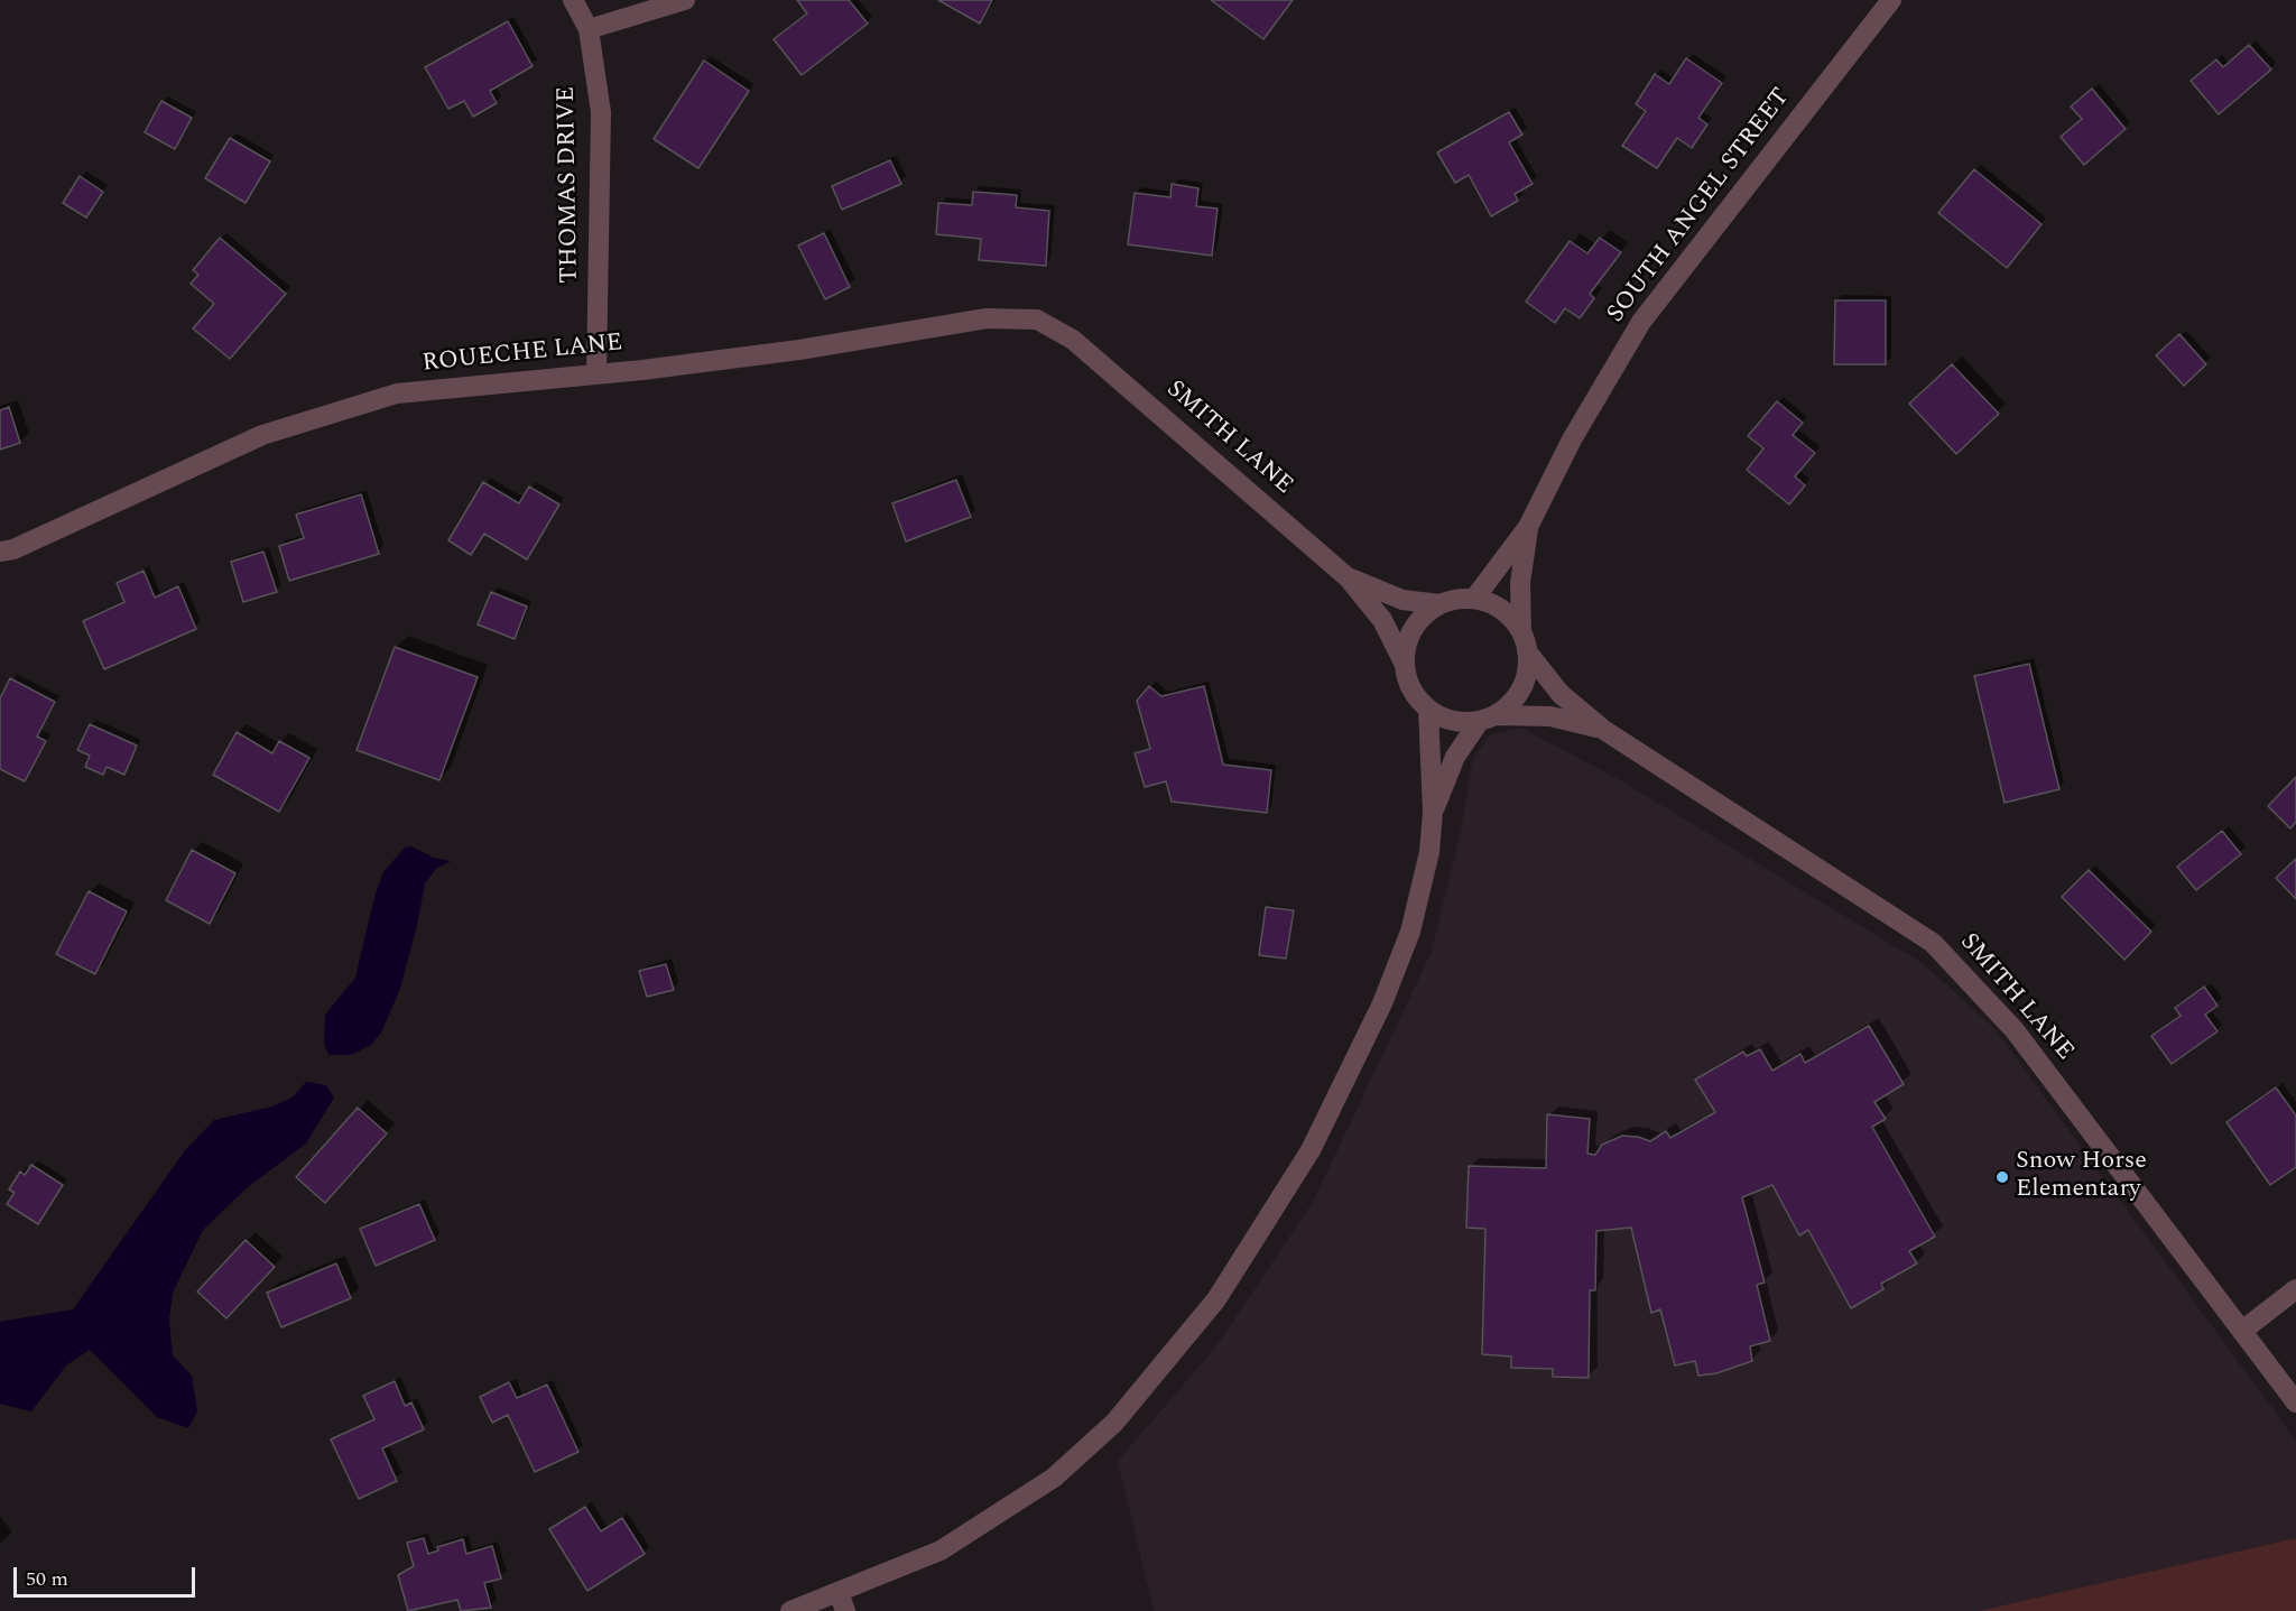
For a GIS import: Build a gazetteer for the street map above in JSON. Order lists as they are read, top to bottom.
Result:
{
  "streets": {
    "street": [
      "THOMAS DRIVE",
      "SOUTH ANGEL STREET",
      "ROUECHE LANE",
      "SMITH LANE"
    ]
  },
  "crossings": [
    ["THOMAS DRIVE", "ROUECHE LANE"],
    ["SOUTH ANGEL STREET", "SMITH LANE"],
    ["ROUECHE LANE", "SMITH LANE"]
  ],
  "places": ["Snow Horse Elementary"],
  "scale_bar": "50 m"
}
